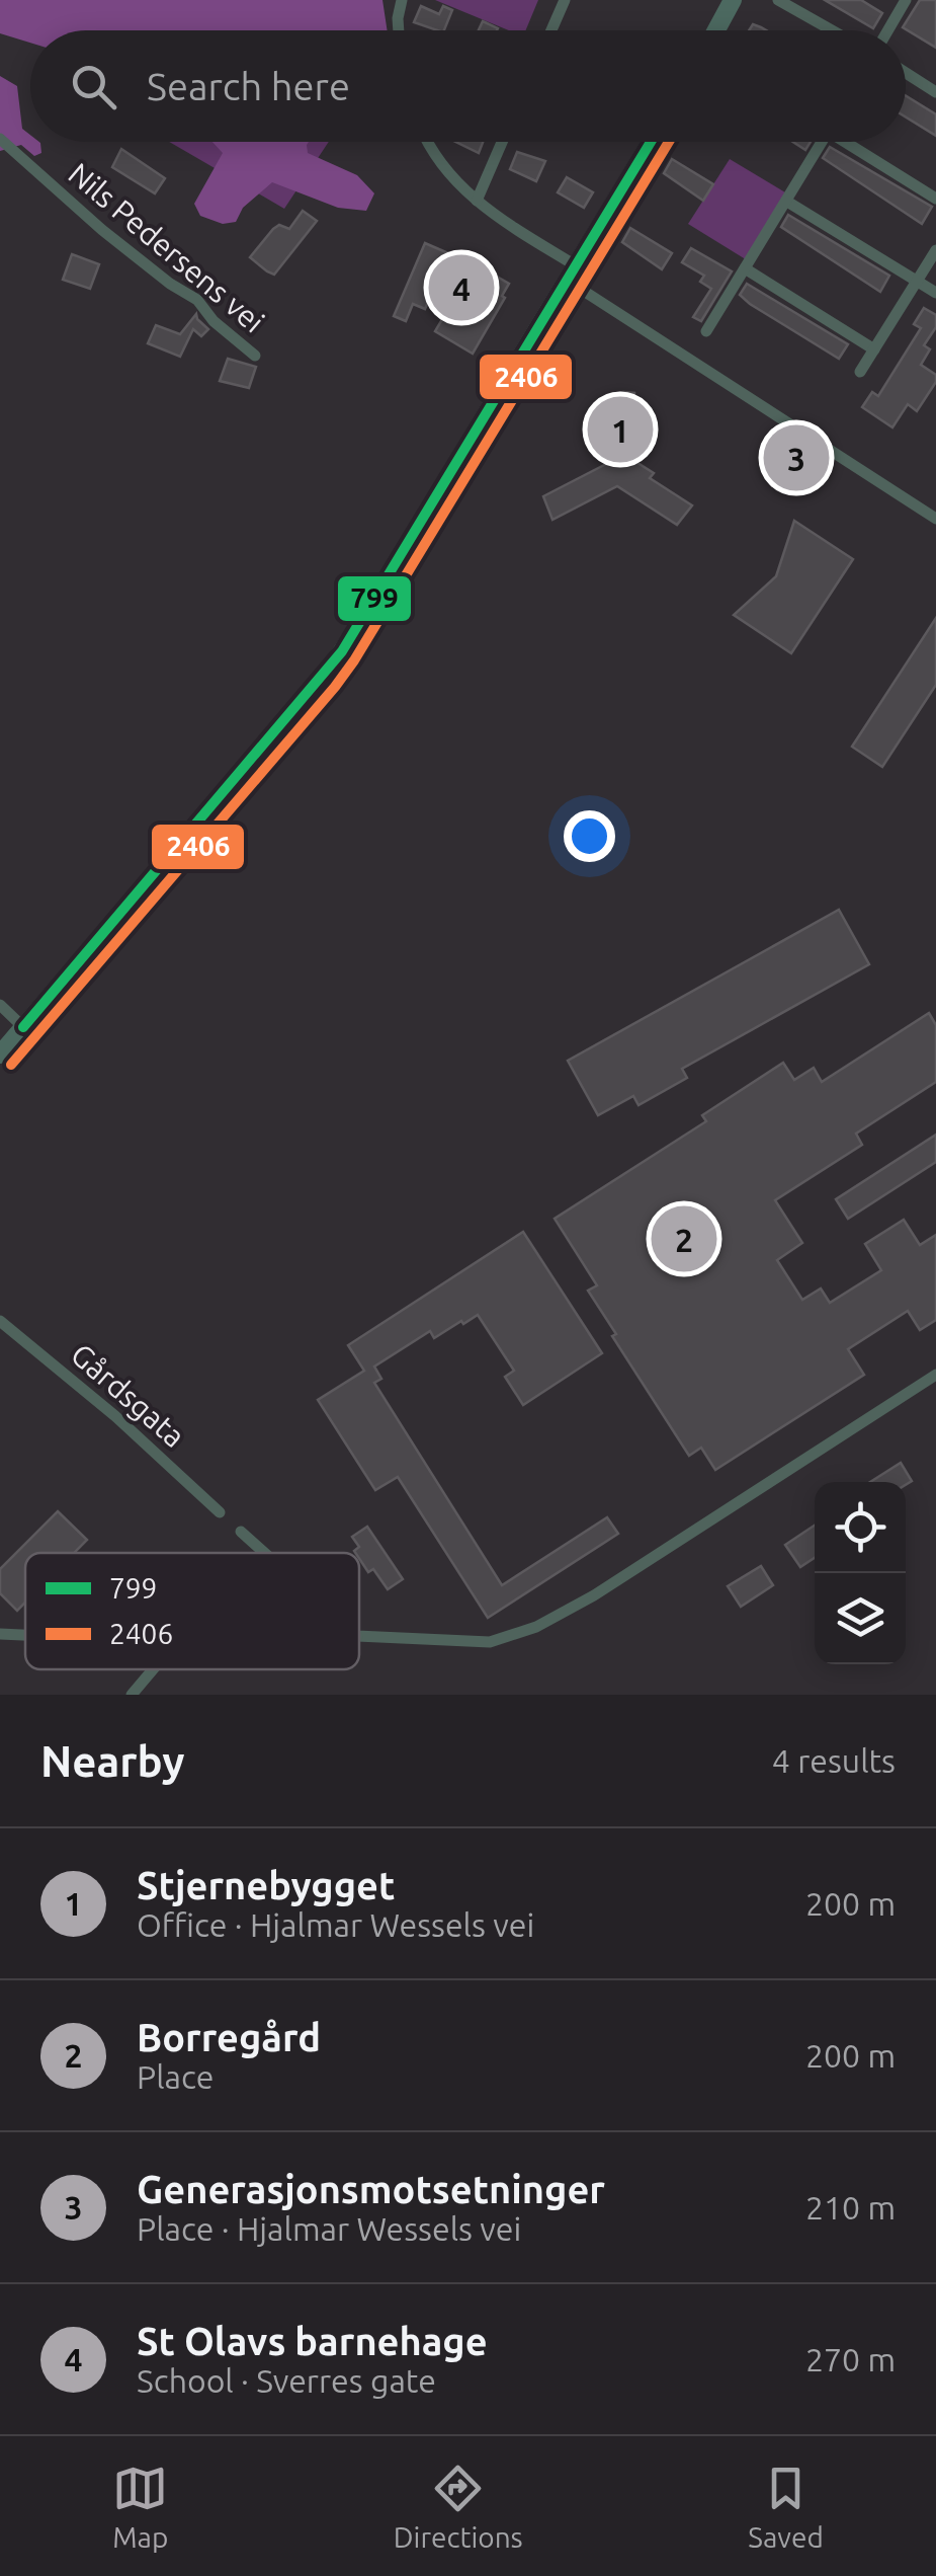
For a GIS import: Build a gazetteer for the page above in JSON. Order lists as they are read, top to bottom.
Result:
{
  "streets": {
    "street": ["Nils Pedersens vei", "Gårdsgata"]
  },
  "lines": ["transit line 799", "transit line 2406"],
  "legend": ["799", "2406"],
  "page": {
    "search": "Search here",
    "pins": [
      "4",
      "1",
      "3",
      "2"
    ],
    "heading": ["Nearby", "4 results"],
    "list": [
      {
        "mark": "1",
        "name": "Stjernebygget",
        "note": "Office · Hjalmar Wessels vei",
        "value": "200 m"
      },
      {
        "mark": "2",
        "name": "Borregård",
        "note": "Place",
        "value": "200 m"
      },
      {
        "mark": "3",
        "name": "Generasjonsmotsetninger",
        "note": "Place · Hjalmar Wessels vei",
        "value": "210 m"
      },
      {
        "mark": "4",
        "name": "St Olavs barnehage",
        "note": "School · Sverres gate",
        "value": "270 m"
      }
    ],
    "nav": ["Map", "Directions", "Saved"]
  }
}
